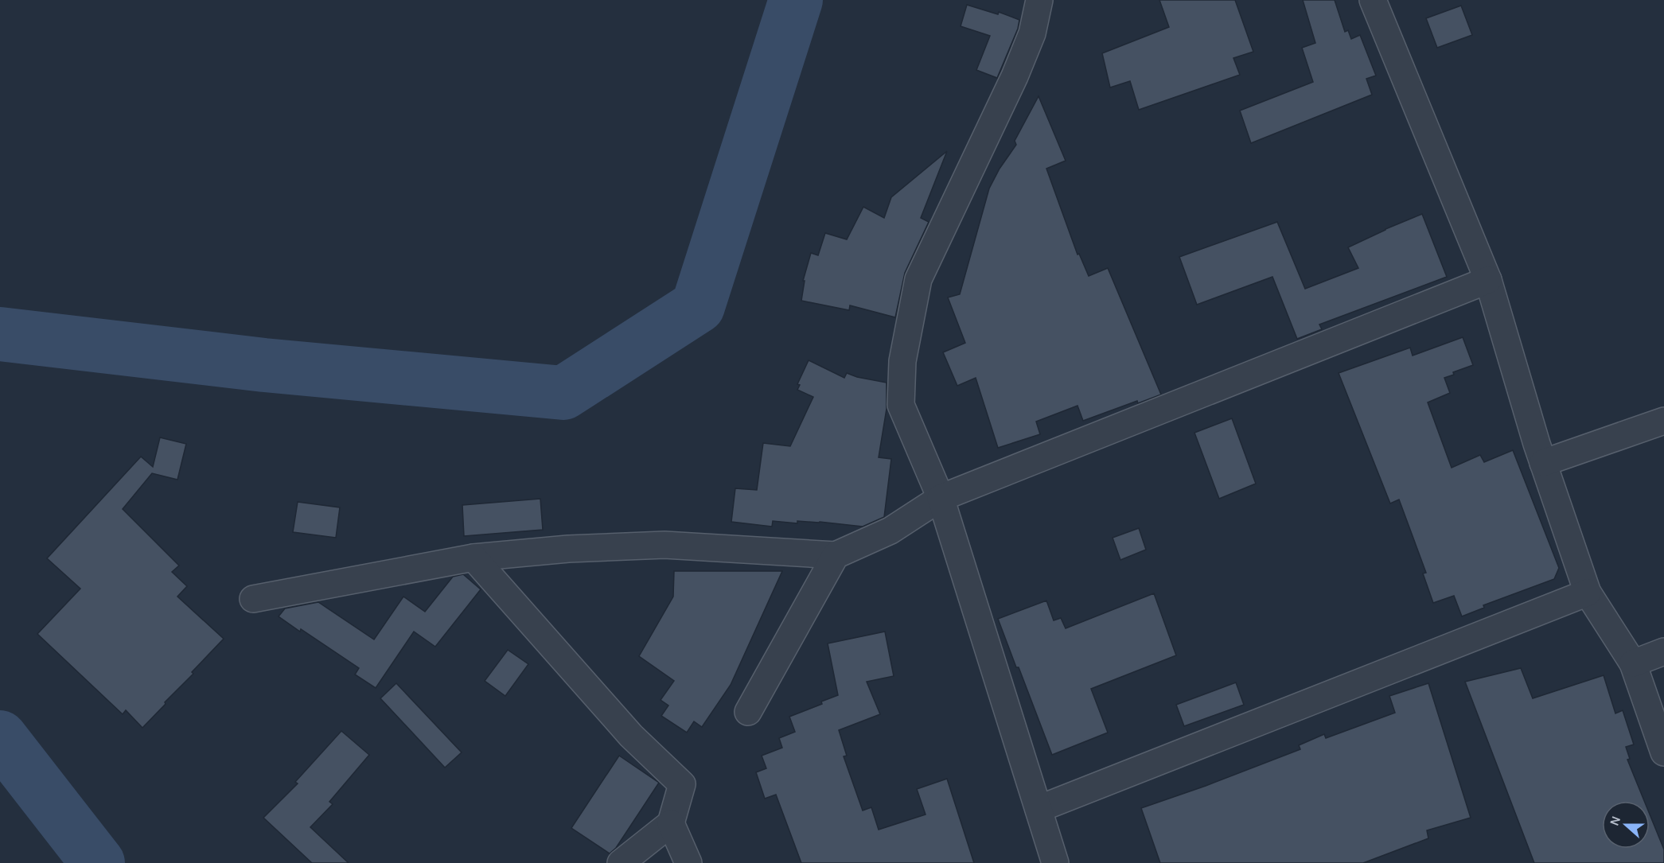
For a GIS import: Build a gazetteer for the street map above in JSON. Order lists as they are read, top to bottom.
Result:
{
  "north": "left"
}
